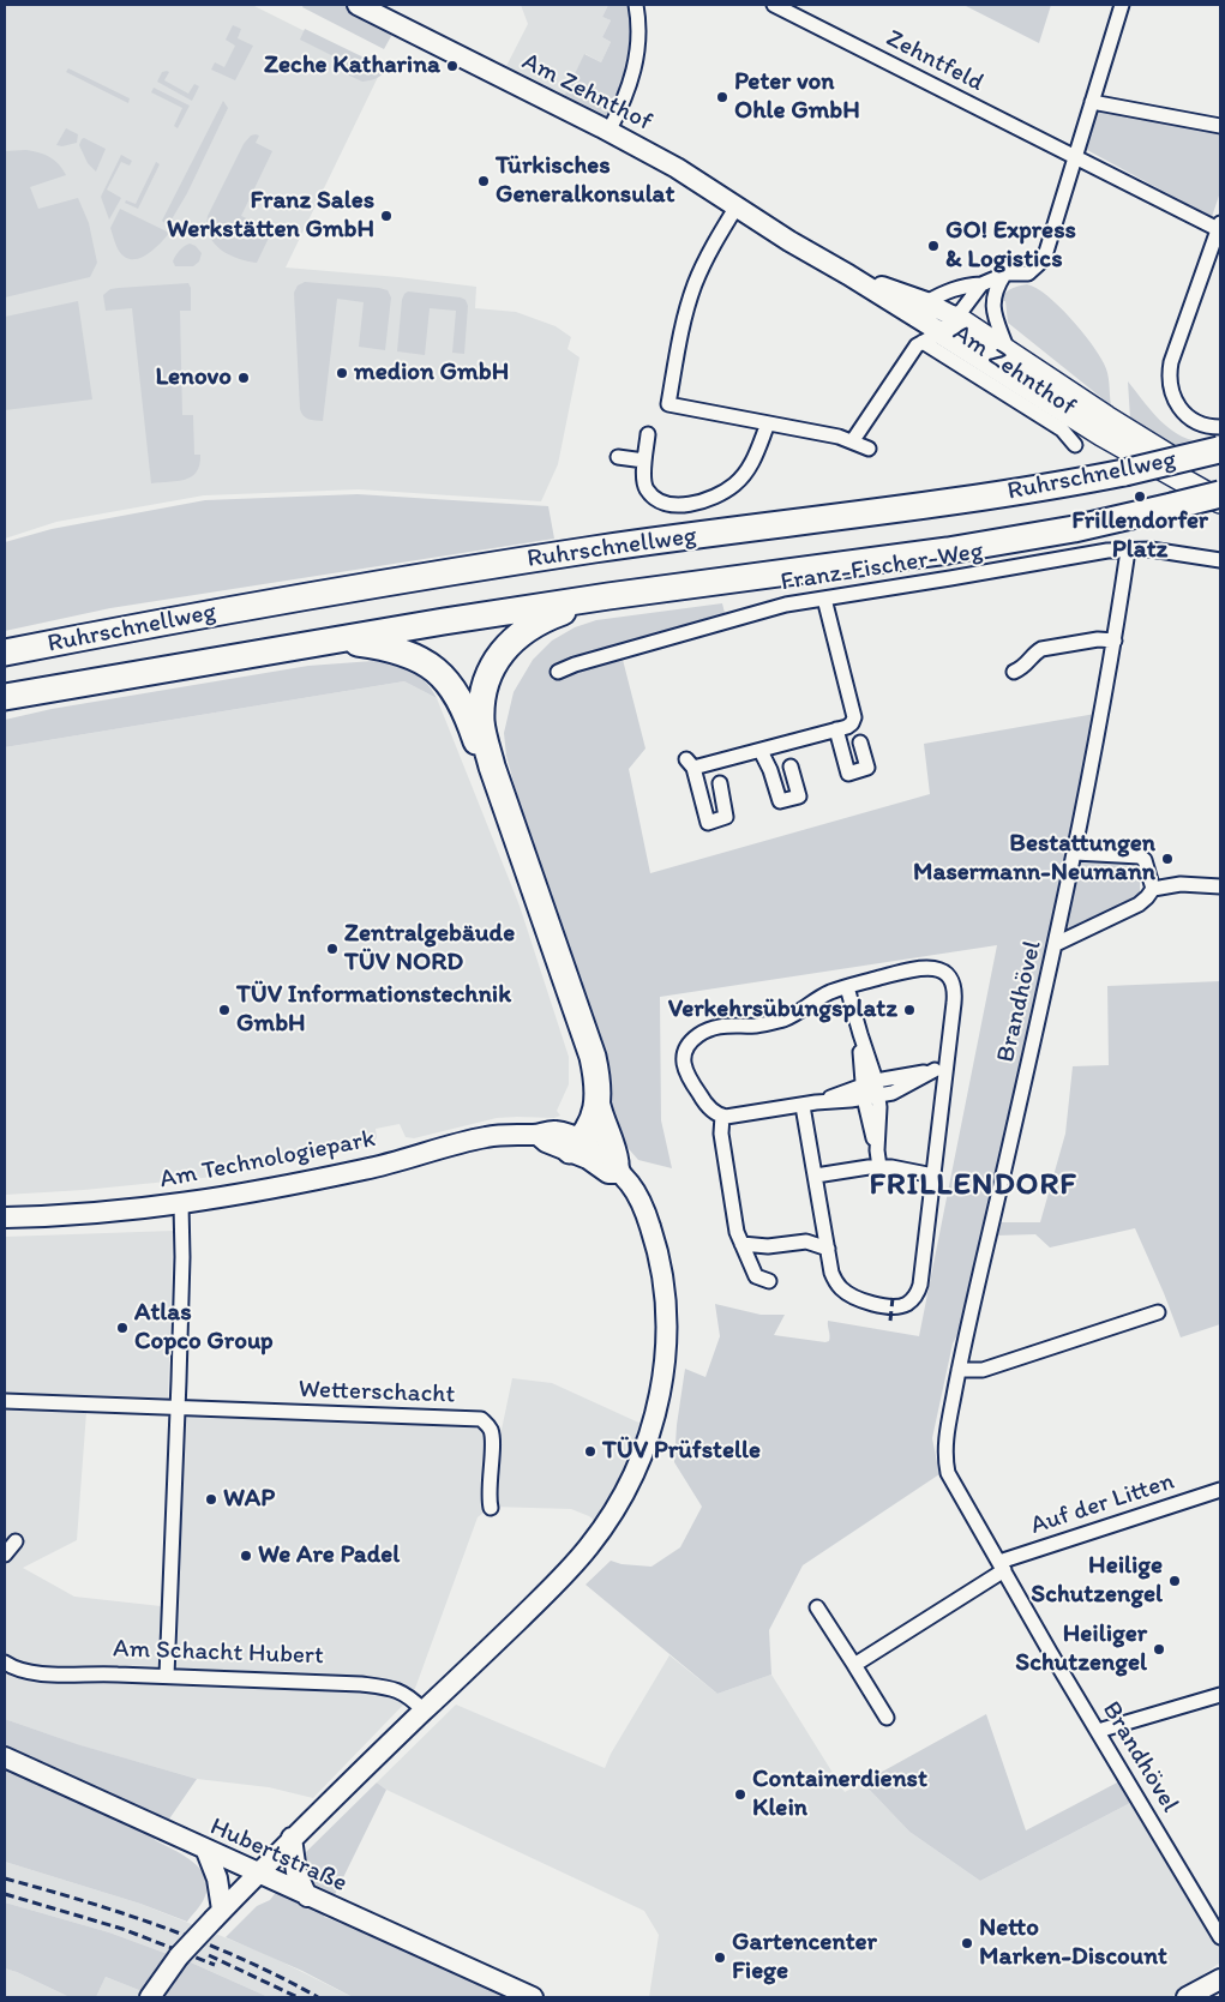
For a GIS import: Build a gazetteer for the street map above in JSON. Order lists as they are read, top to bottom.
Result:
{
  "streets": {
    "highway": ["Ruhrschnellweg"],
    "street": [
      "Zehntfeld",
      "Am Zehnthof",
      "Franz-Fischer-Weg",
      "Brandhövel",
      "Am Technologiepark",
      "Wetterschacht",
      "Auf der Litten",
      "Am Schacht Hubert",
      "Hubertstraße"
    ]
  },
  "crossings": [
    ["Zehntfeld", "Am Zehnthof"],
    ["Franz-Fischer-Weg", "Brandhövel"],
    ["Brandhövel", "Auf der Litten"],
    ["Am Technologiepark", "Am Schacht Hubert"]
  ],
  "districts": ["FRILLENDORF"],
  "places": [
    "Zeche Katharina",
    "Peter von Ohle GmbH",
    "Türkisches Generalkonsulat",
    "Franz Sales Werkstätten GmbH",
    "GO! Express & Logistics",
    "medion GmbH",
    "Lenovo",
    "Frillendorfer Platz",
    "Bestattungen Masermann-Neumann",
    "Zentralgebäude TÜV NORD",
    "TÜV Informationstechnik GmbH",
    "Verkehrsübungsplatz",
    "Atlas Copco Group",
    "TÜV Prüfstelle",
    "WAP",
    "We Are Padel",
    "Heilige Schutzengel",
    "Heiliger Schutzengel",
    "Containerdienst Klein",
    "Netto Marken-Discount",
    "Gartencenter Fiege"
  ]
}
